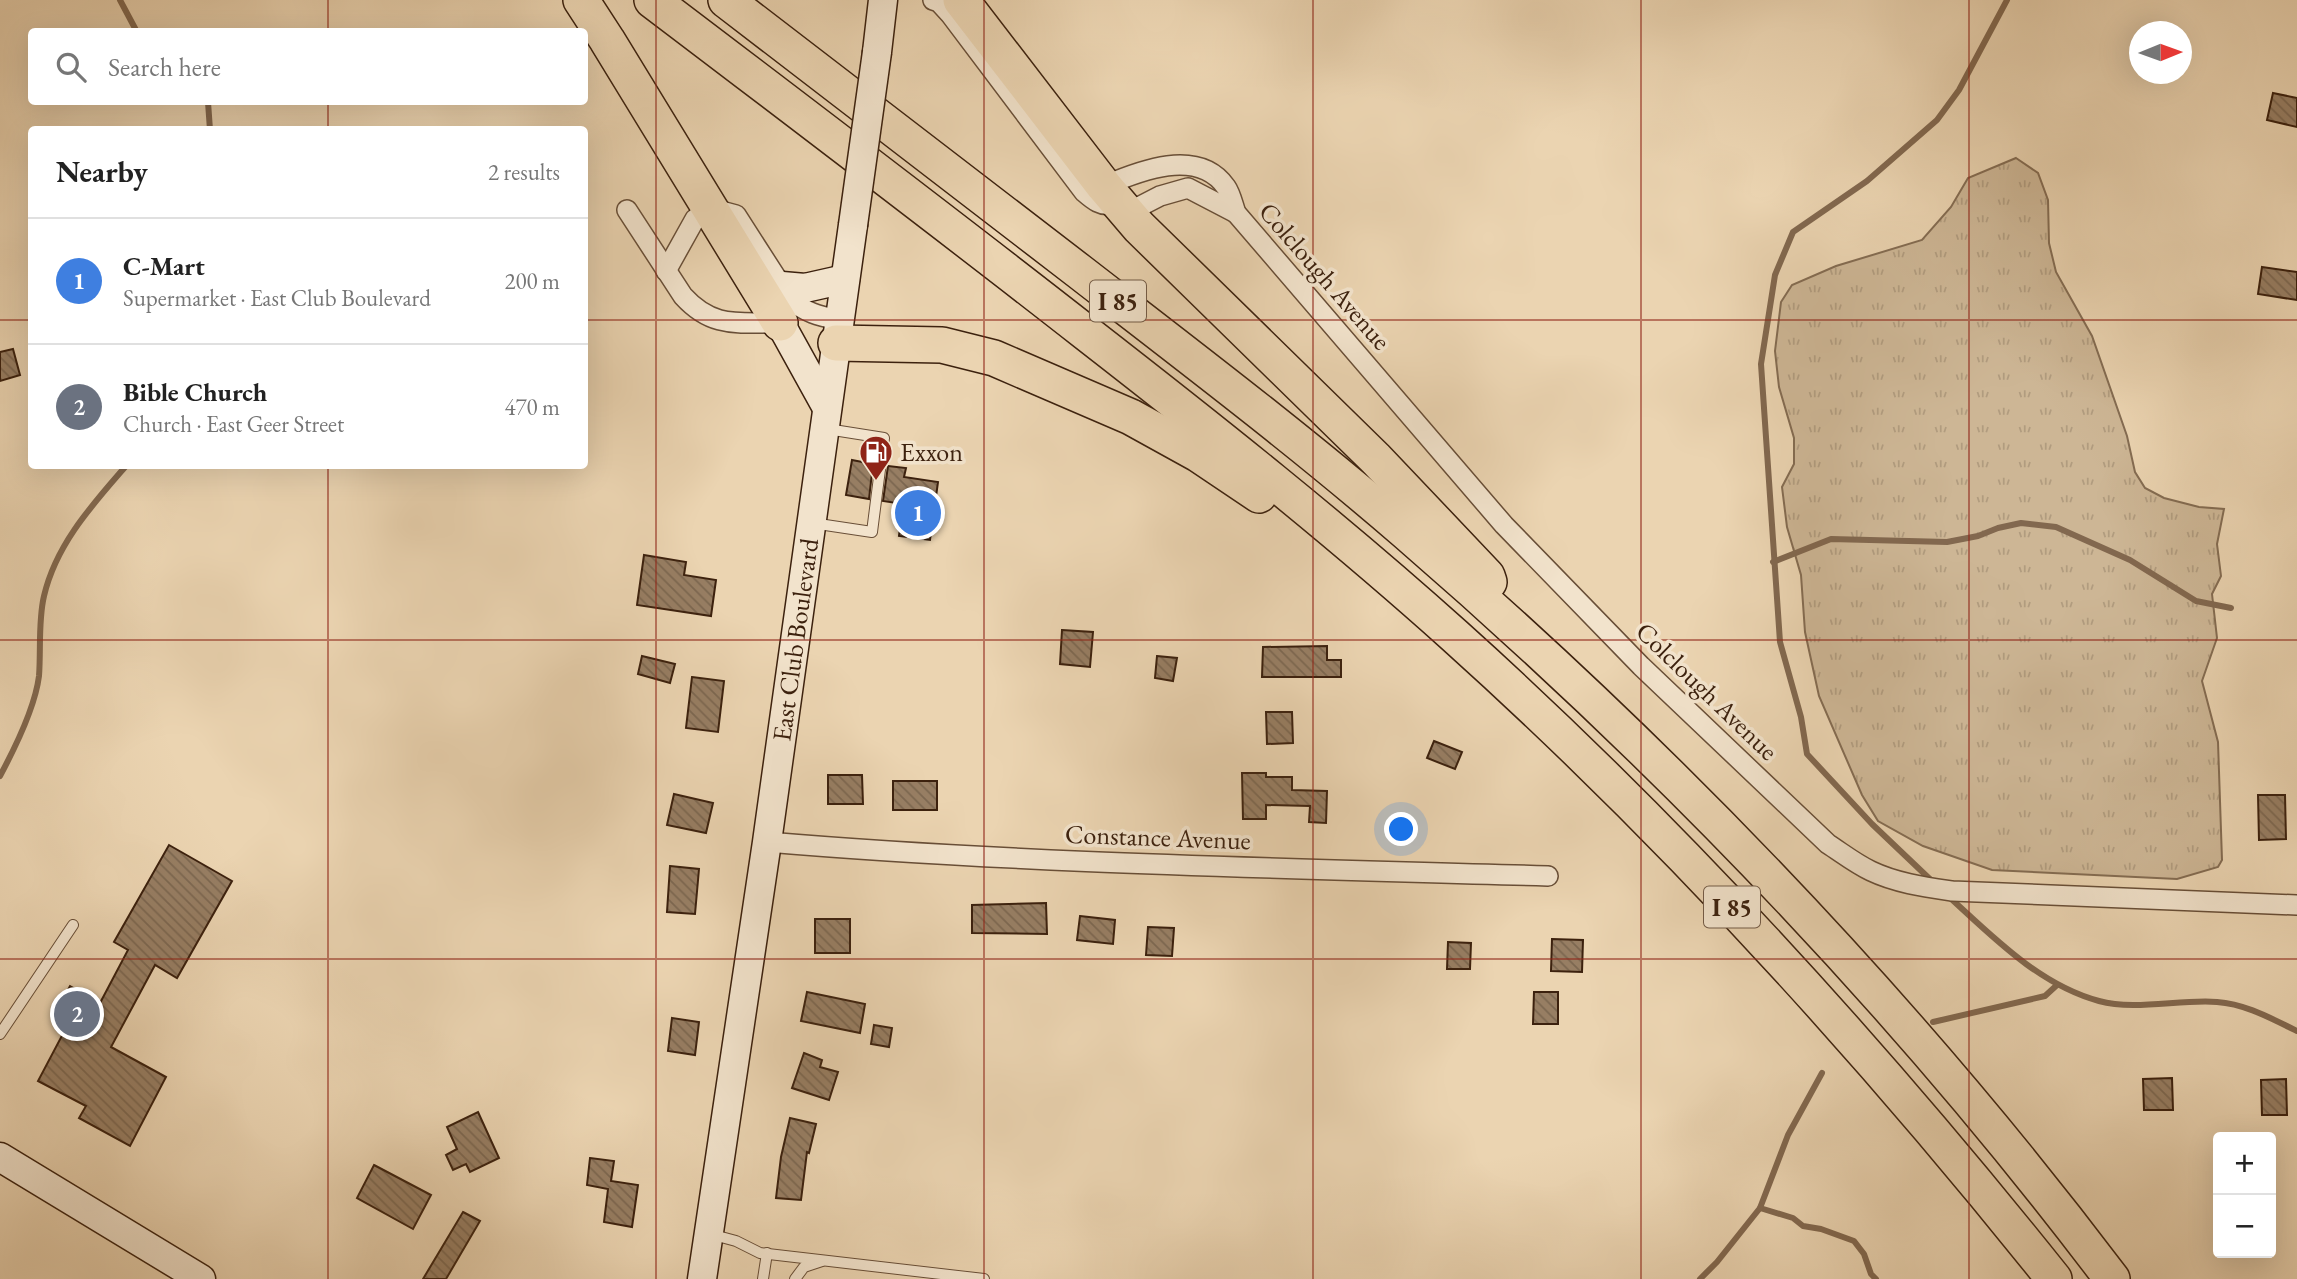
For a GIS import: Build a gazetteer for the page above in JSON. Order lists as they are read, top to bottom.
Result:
{
  "streets": {
    "highway": ["I 85"],
    "street": ["Colclough Avenue", "East Club Boulevard", "Constance Avenue"]
  },
  "crossings": [
    ["East Club Boulevard", "Constance Avenue"]
  ],
  "places": {
    "fuel station": ["Exxon"]
  },
  "north": "right",
  "page": {
    "search": "Search here",
    "heading": ["Nearby", "2 results"],
    "list": [
      {
        "mark": "1",
        "name": "C-Mart",
        "note": "Supermarket · East Club Boulevard",
        "value": "200 m"
      },
      {
        "mark": "2",
        "name": "Bible Church",
        "note": "Church · East Geer Street",
        "value": "470 m"
      }
    ],
    "pins": ["1", "2"],
    "map_buttons": ["+", "−"]
  }
}
